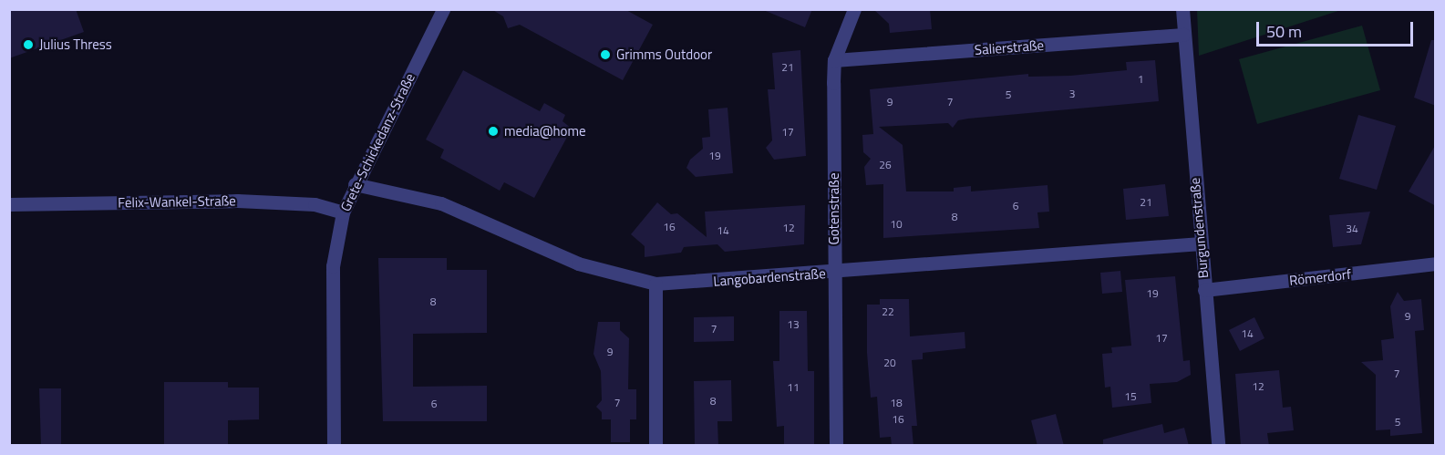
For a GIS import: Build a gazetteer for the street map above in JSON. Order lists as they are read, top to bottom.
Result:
{
  "streets": {
    "street": [
      "Salierstraße",
      "Grete-Schickedanz-Straße",
      "Felix-Wankel-Straße",
      "Gotenstraße",
      "Burgundenstraße",
      "Langobardenstraße",
      "Römerdorf"
    ]
  },
  "crossings": [
    ["Salierstraße", "Gotenstraße"],
    ["Salierstraße", "Burgundenstraße"],
    ["Grete-Schickedanz-Straße", "Felix-Wankel-Straße"],
    ["Grete-Schickedanz-Straße", "Langobardenstraße"],
    ["Gotenstraße", "Langobardenstraße"],
    ["Burgundenstraße", "Langobardenstraße"],
    ["Burgundenstraße", "Römerdorf"]
  ],
  "places": ["Julius Thress", "Grimms Outdoor", "media@home"],
  "house_numbers": [
    "21",
    "1",
    "3",
    "5",
    "9",
    "7",
    "17",
    "19",
    "26",
    "21",
    "6",
    "8",
    "10",
    "16",
    "12",
    "34",
    "14",
    "19",
    "8",
    "22",
    "9",
    "13",
    "7",
    "14",
    "17",
    "9",
    "20",
    "7",
    "12",
    "11",
    "15",
    "8",
    "7",
    "18",
    "6",
    "16",
    "5"
  ],
  "scale_bar": "50 m"
}
